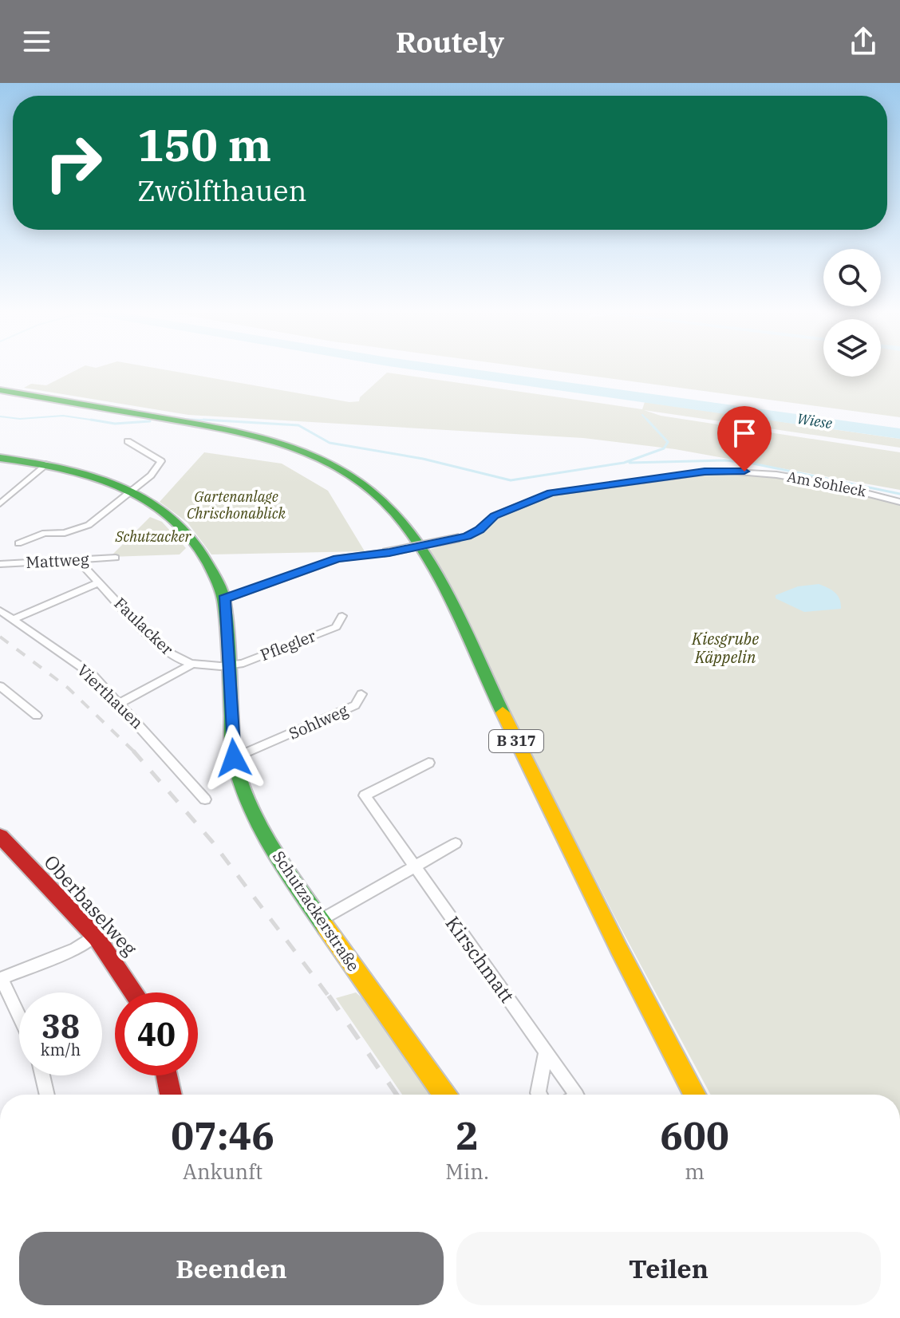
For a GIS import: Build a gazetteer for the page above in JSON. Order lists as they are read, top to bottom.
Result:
{
  "streets": {
    "main road": ["B 317", "Oberbaselweg", "Schutzackerstraße"],
    "street": [
      "Am Sohleck",
      "Mattweg",
      "Faulacker",
      "Pflegler",
      "Vierthauen",
      "Sohlweg",
      "Kirschmatt"
    ]
  },
  "crossings": [
    ["Am Sohleck", "Schutzackerstraße"],
    ["Mattweg", "Faulacker"],
    ["Faulacker", "Pflegler"],
    ["Faulacker", "Vierthauen"],
    ["Faulacker", "Schutzackerstraße"],
    ["Pflegler", "Schutzackerstraße"],
    ["Sohlweg", "Schutzackerstraße"]
  ],
  "water": ["Wiese"],
  "parks": ["Gartenanlage Chrischonablick", "Schutzacker", "Kiesgrube Käppelin"],
  "page": {
    "header": "Routely",
    "turn": ["150 m", "Zwölfthauen"],
    "speed": "38 km/h",
    "limit": "40",
    "eta": [
      "07:46",
      "Ankunft",
      "2",
      "Min.",
      "600",
      "m"
    ],
    "buttons": ["Beenden", "Teilen"]
  }
}
